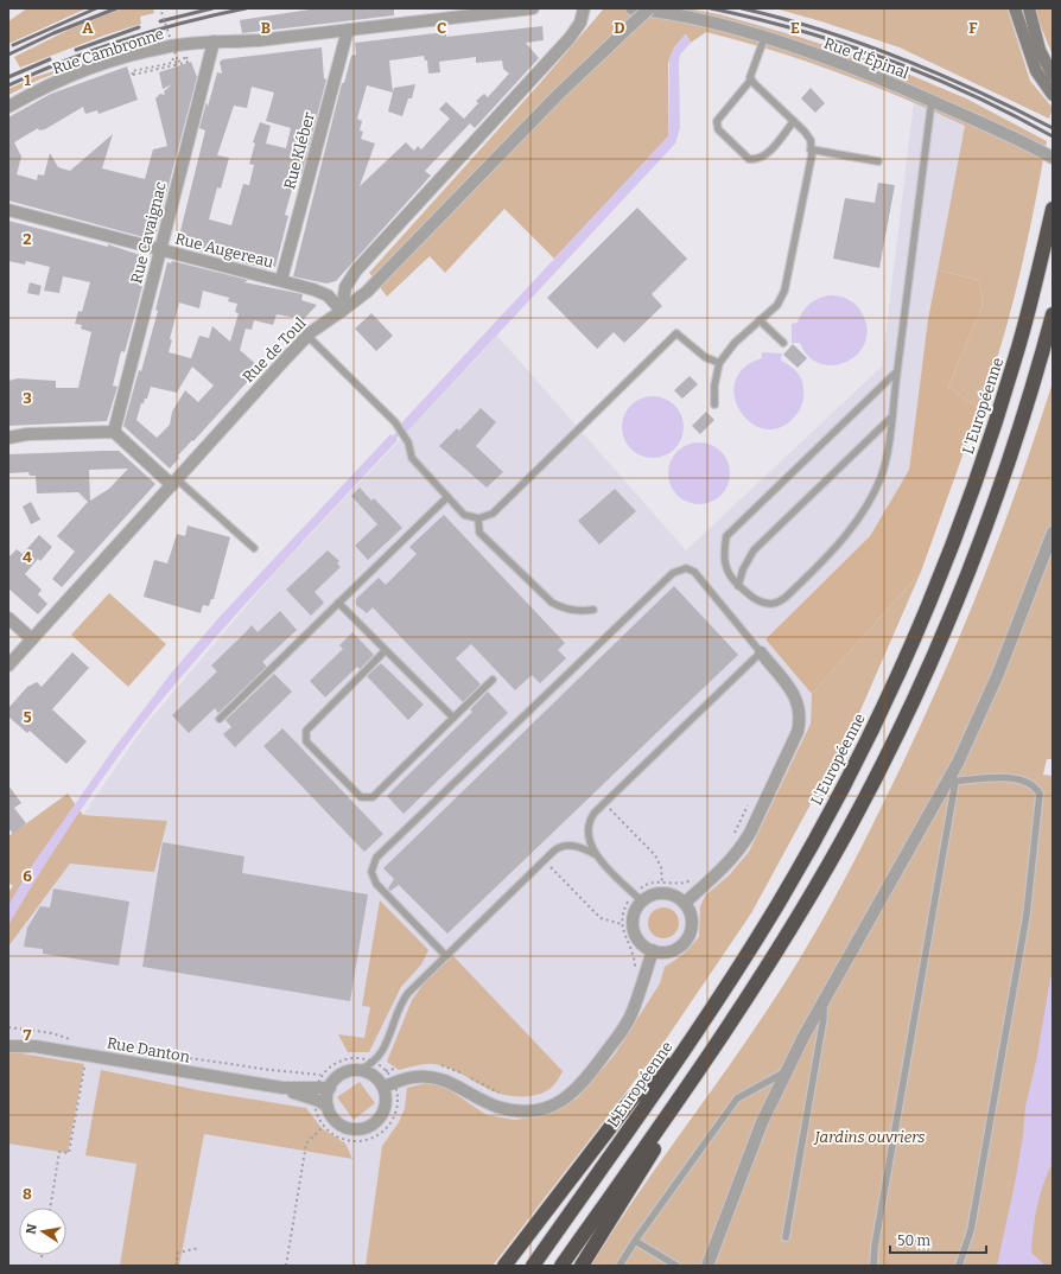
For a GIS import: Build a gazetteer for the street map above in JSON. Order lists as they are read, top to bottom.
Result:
{
  "streets": {
    "highway": ["L'Européenne"],
    "street": [
      "Rue Cambronne",
      "Rue d'Épinal",
      "Rue Kléber",
      "Rue Cavaignac",
      "Rue Augereau",
      "Rue de Toul",
      "Rue Danton"
    ]
  },
  "crossings": [
    ["Rue Cambronne", "Rue Kléber"],
    ["Rue Cambronne", "Rue Cavaignac"],
    ["Rue Kléber", "Rue Augereau"],
    ["Rue Cavaignac", "Rue Augereau"],
    ["Rue Augereau", "Rue de Toul"]
  ],
  "parks": ["Jardins ouvriers"],
  "scale_bar": "50 m",
  "north": "left",
  "grid": {
    "columns": [
      "A",
      "B",
      "C",
      "D",
      "E",
      "F"
    ],
    "rows": [
      "1",
      "2",
      "3",
      "4",
      "5",
      "6",
      "7",
      "8"
    ]
  }
}
